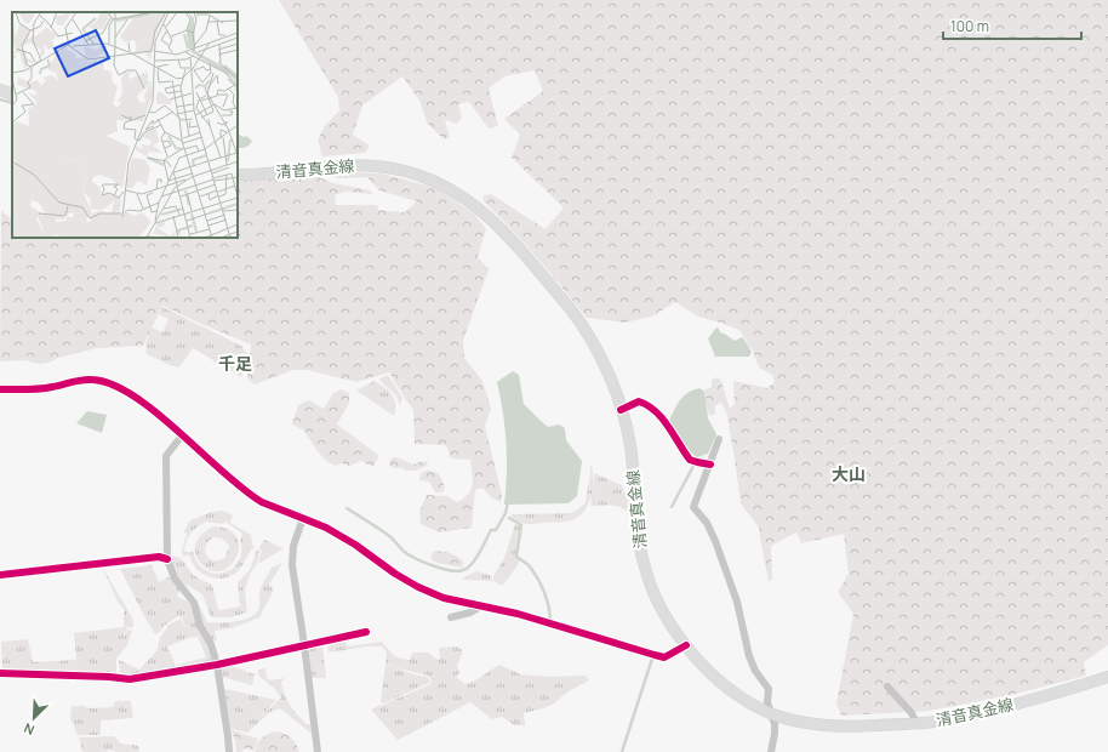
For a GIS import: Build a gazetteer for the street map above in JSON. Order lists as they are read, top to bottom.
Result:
{
  "streets": {
    "main road": ["清音真金線"]
  },
  "districts": ["千足", "大山"],
  "scale_bar": "100 m",
  "north": "bottom left"
}
